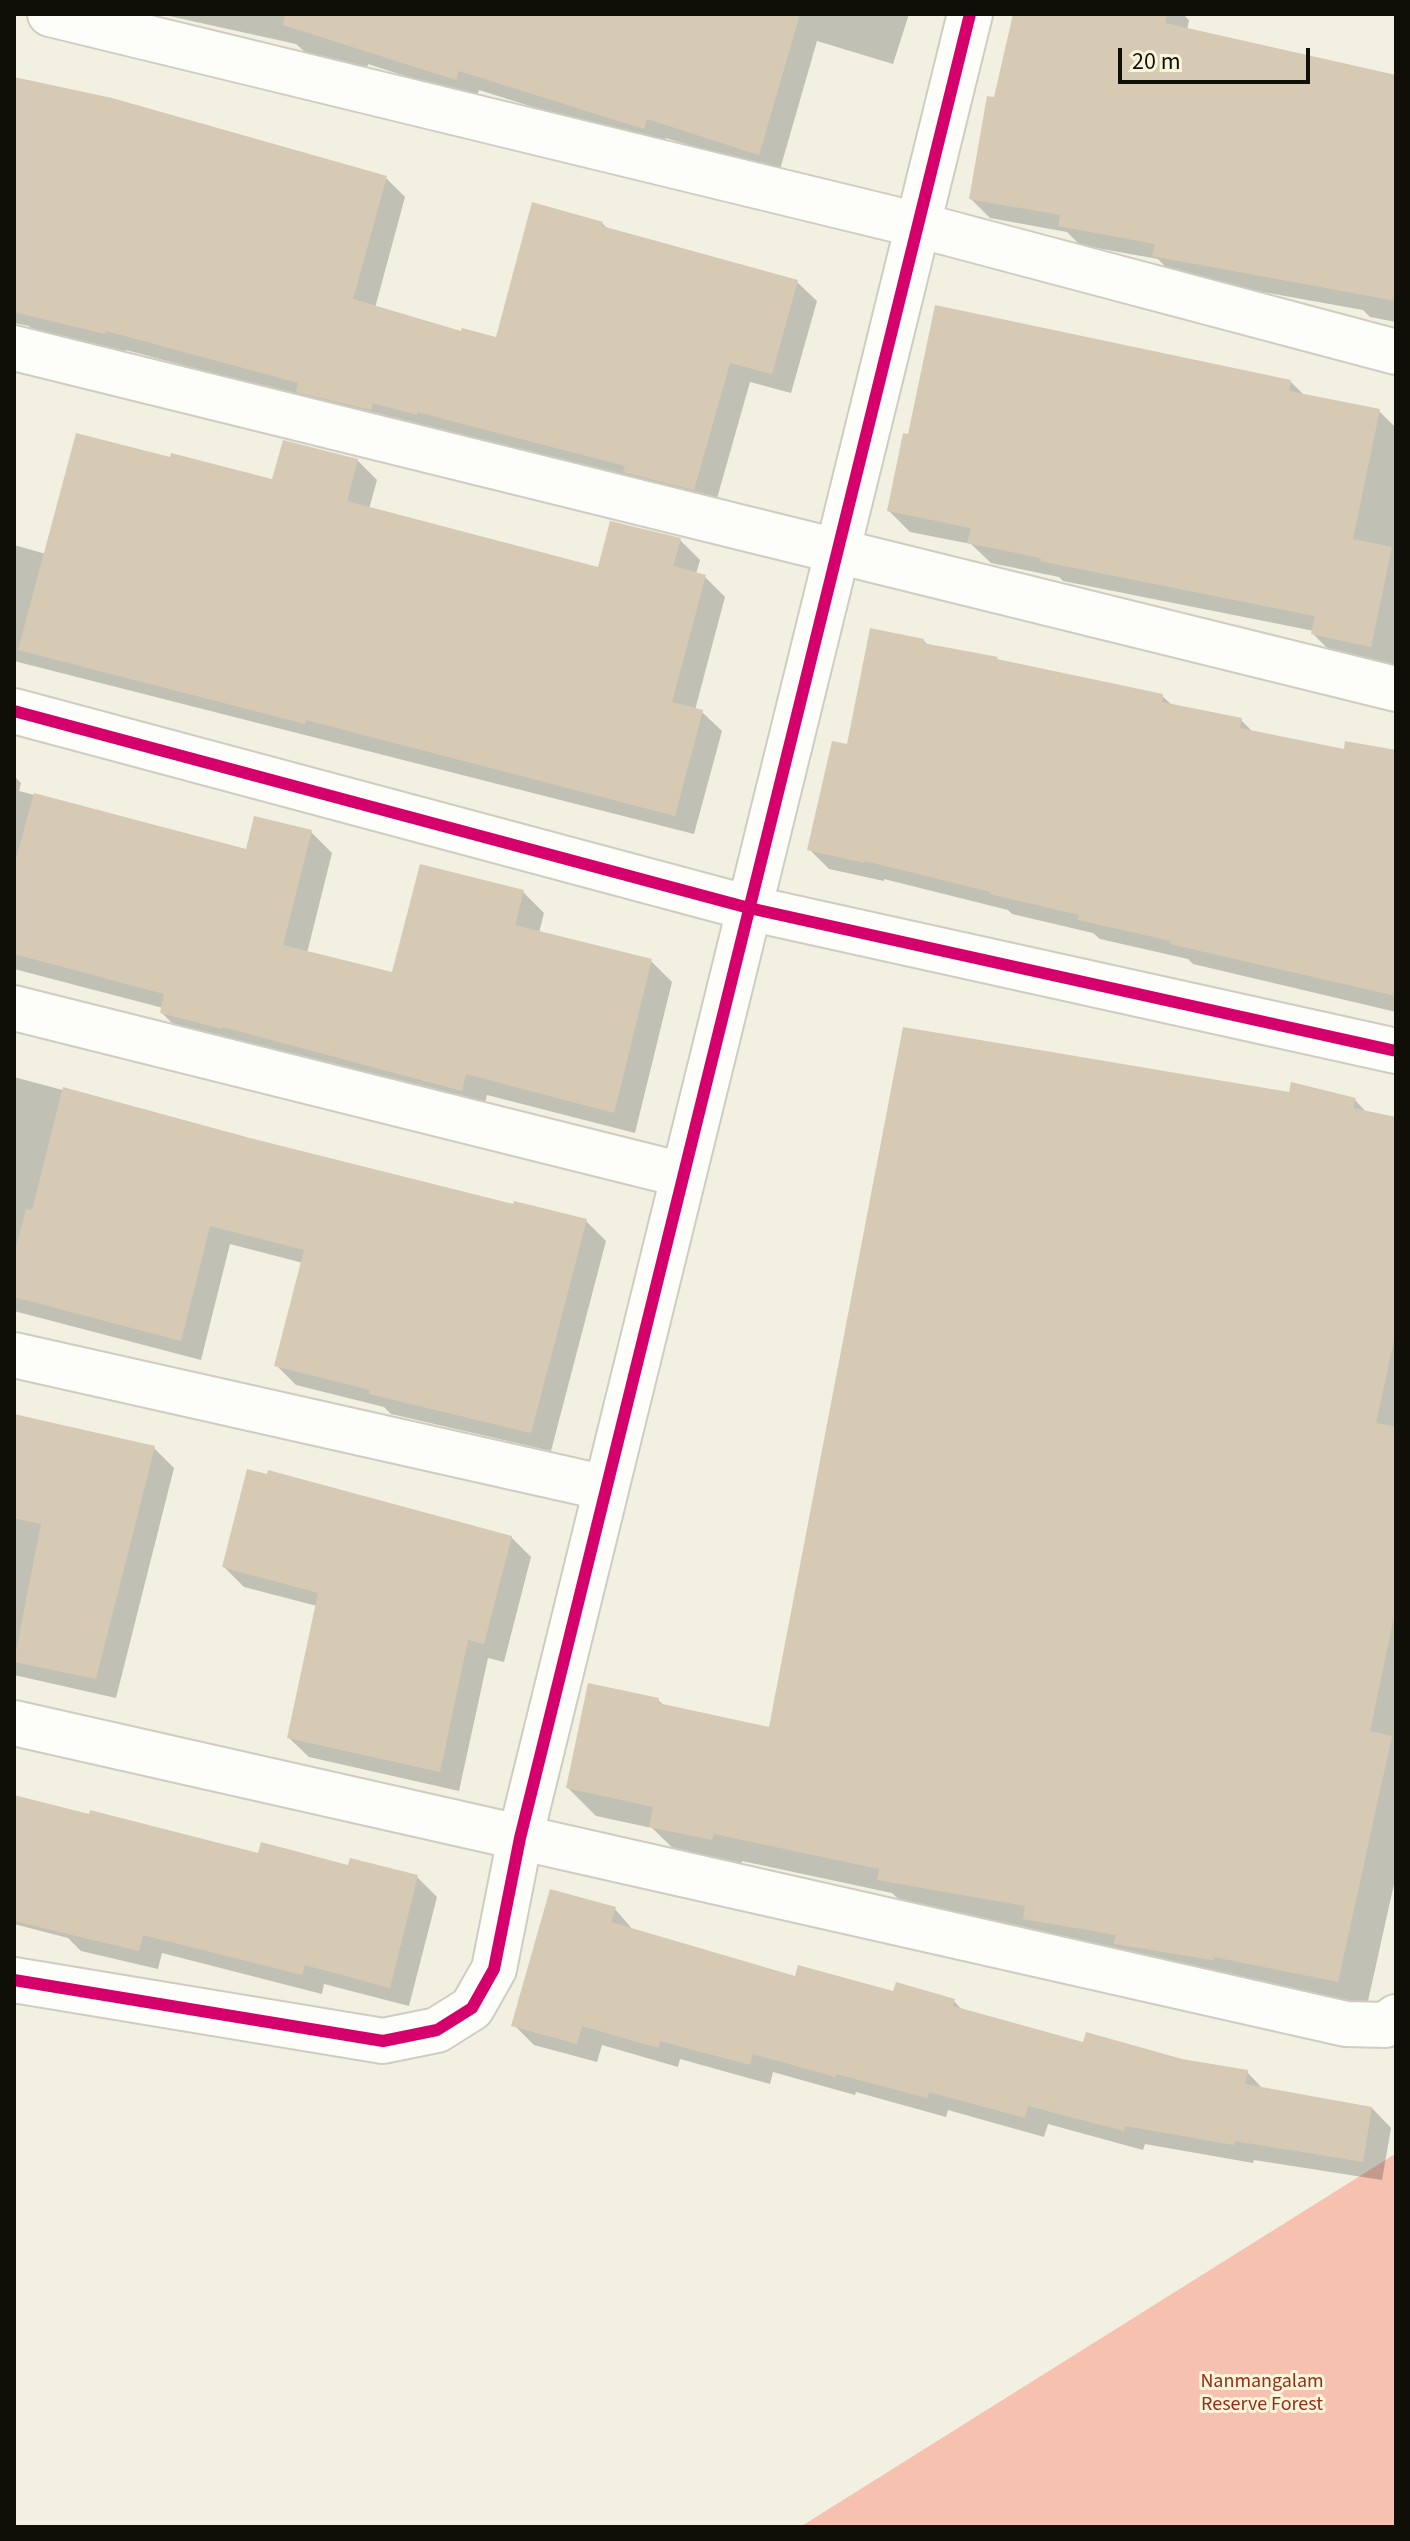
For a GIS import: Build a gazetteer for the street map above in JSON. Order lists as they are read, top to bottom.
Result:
{
  "parks": ["Nanmangalam Reserve Forest"],
  "scale_bar": "20 m"
}
